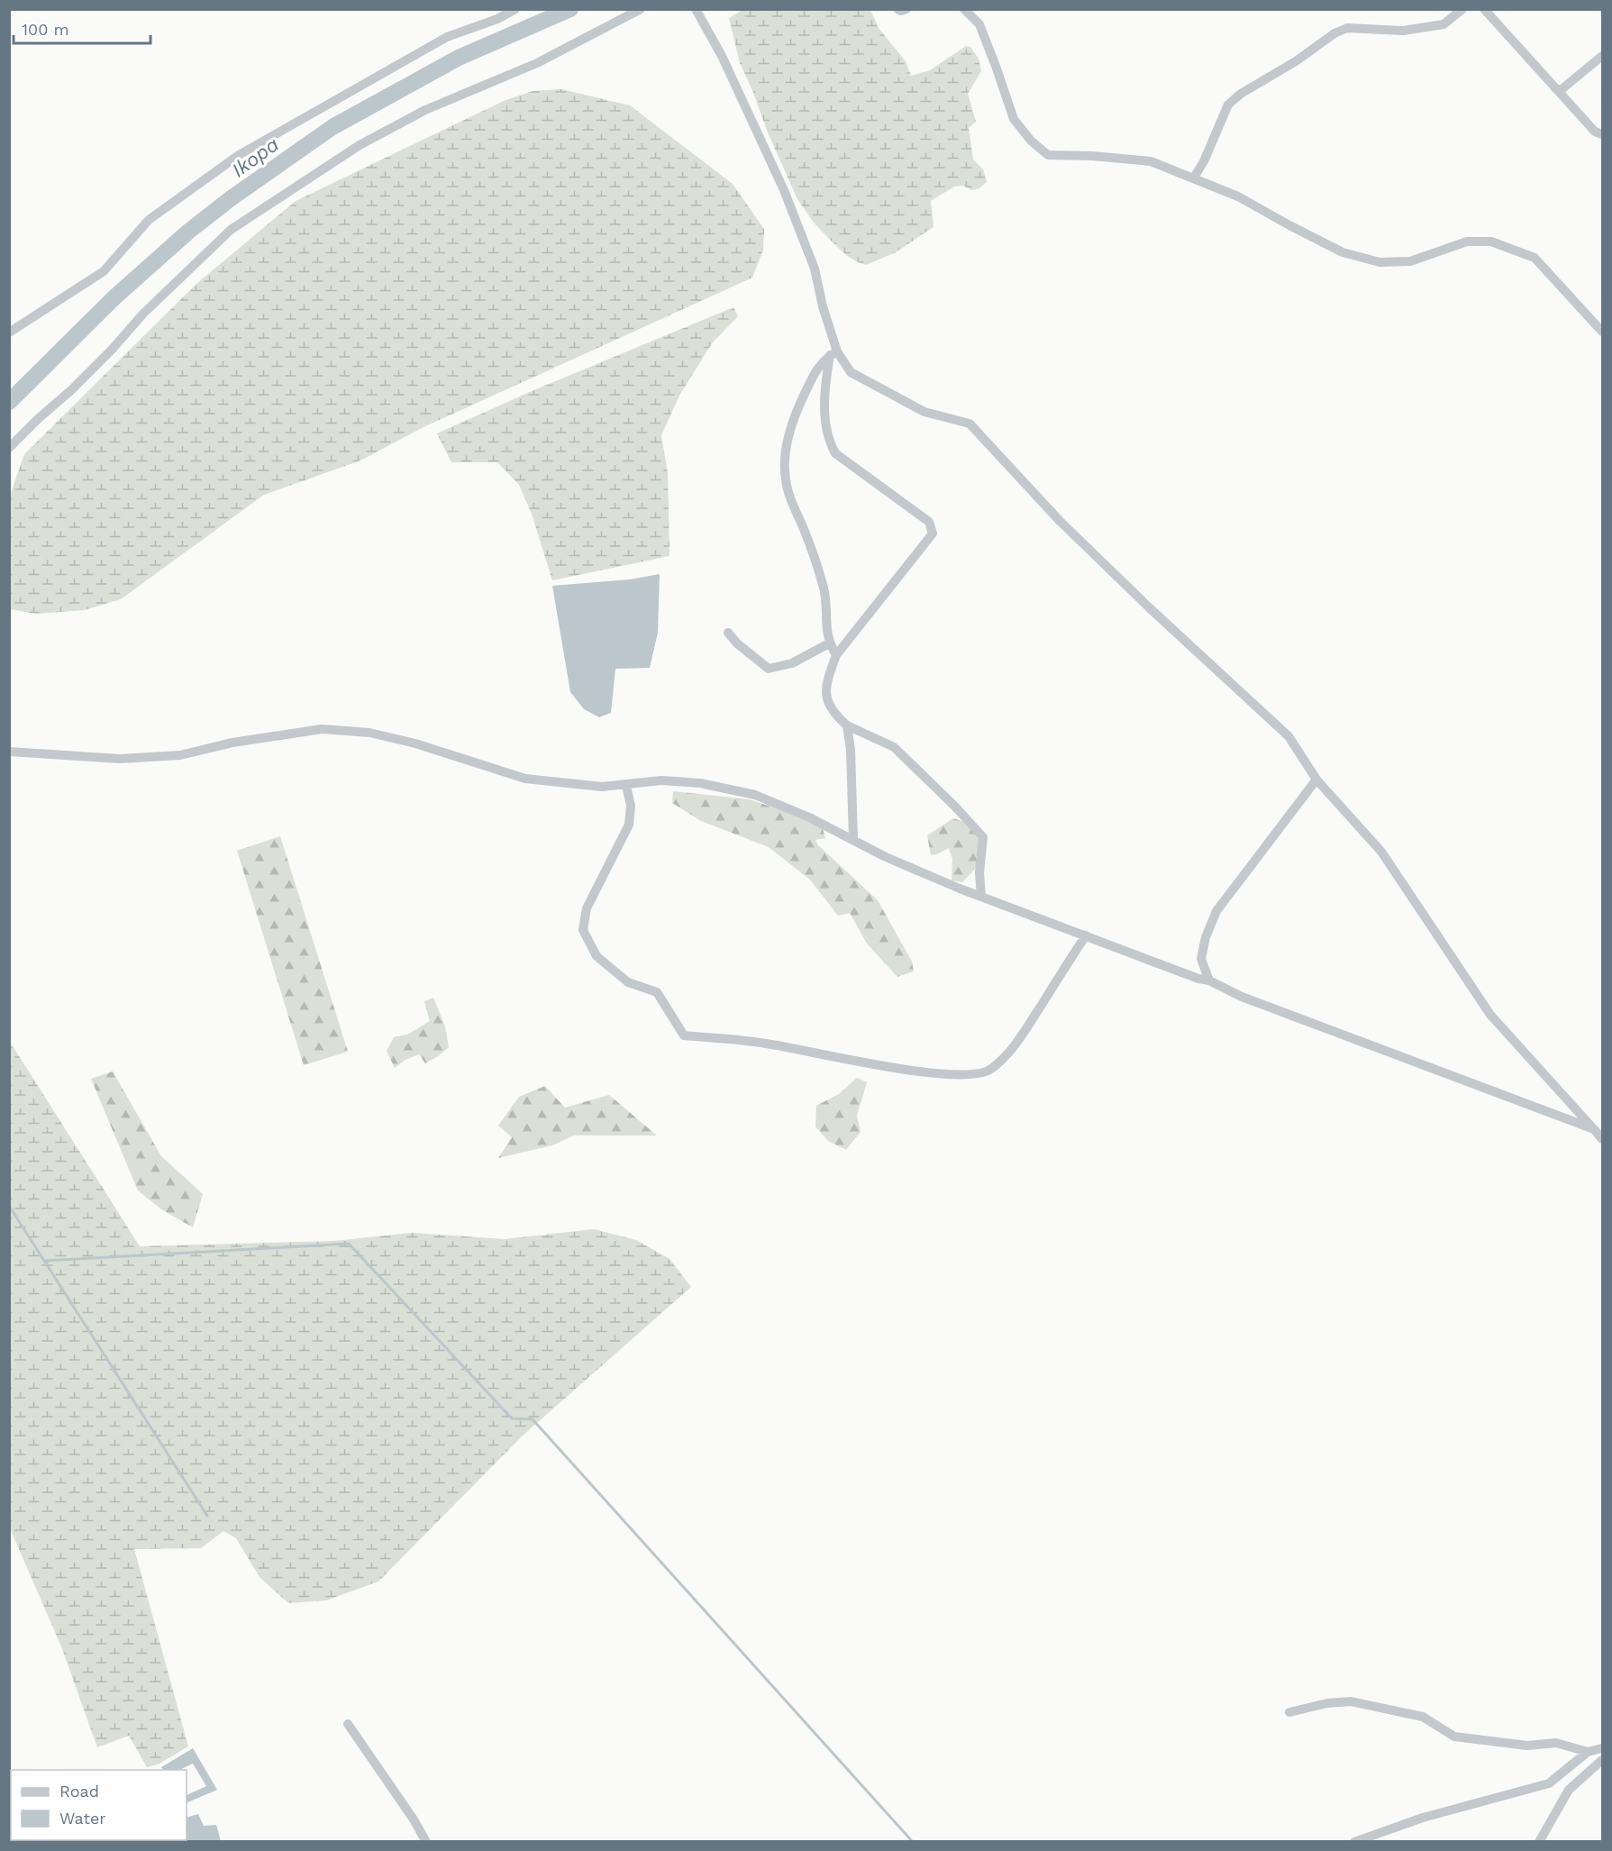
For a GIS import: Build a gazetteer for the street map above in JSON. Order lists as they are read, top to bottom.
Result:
{
  "water": ["Ikopa"],
  "legend": ["Road", "Water"],
  "scale_bar": "100 m"
}
